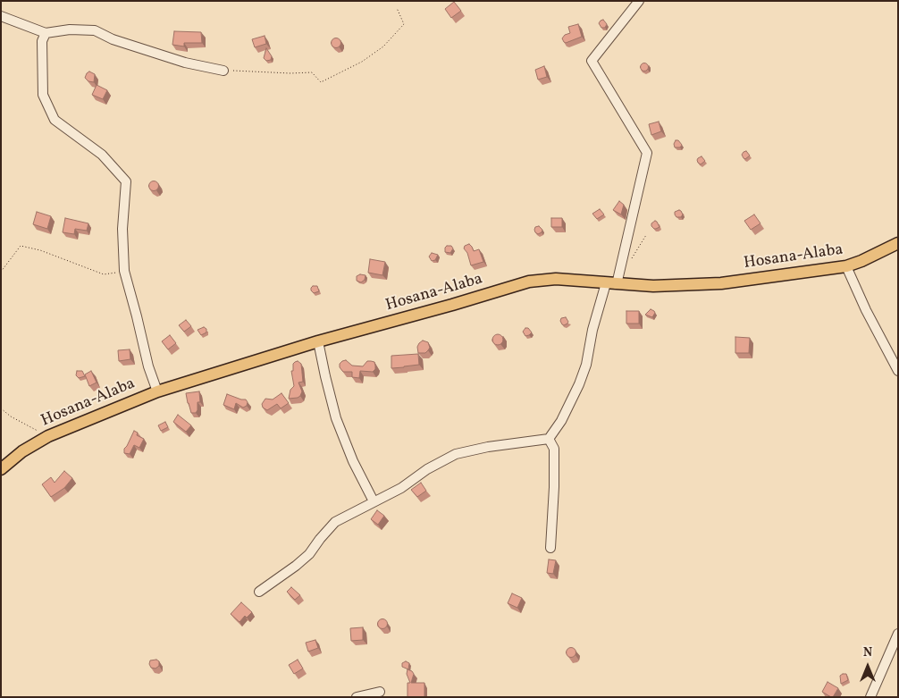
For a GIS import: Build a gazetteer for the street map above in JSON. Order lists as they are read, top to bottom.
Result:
{
  "streets": {
    "main road": ["Hosana-Alaba"]
  },
  "north": "top"
}
